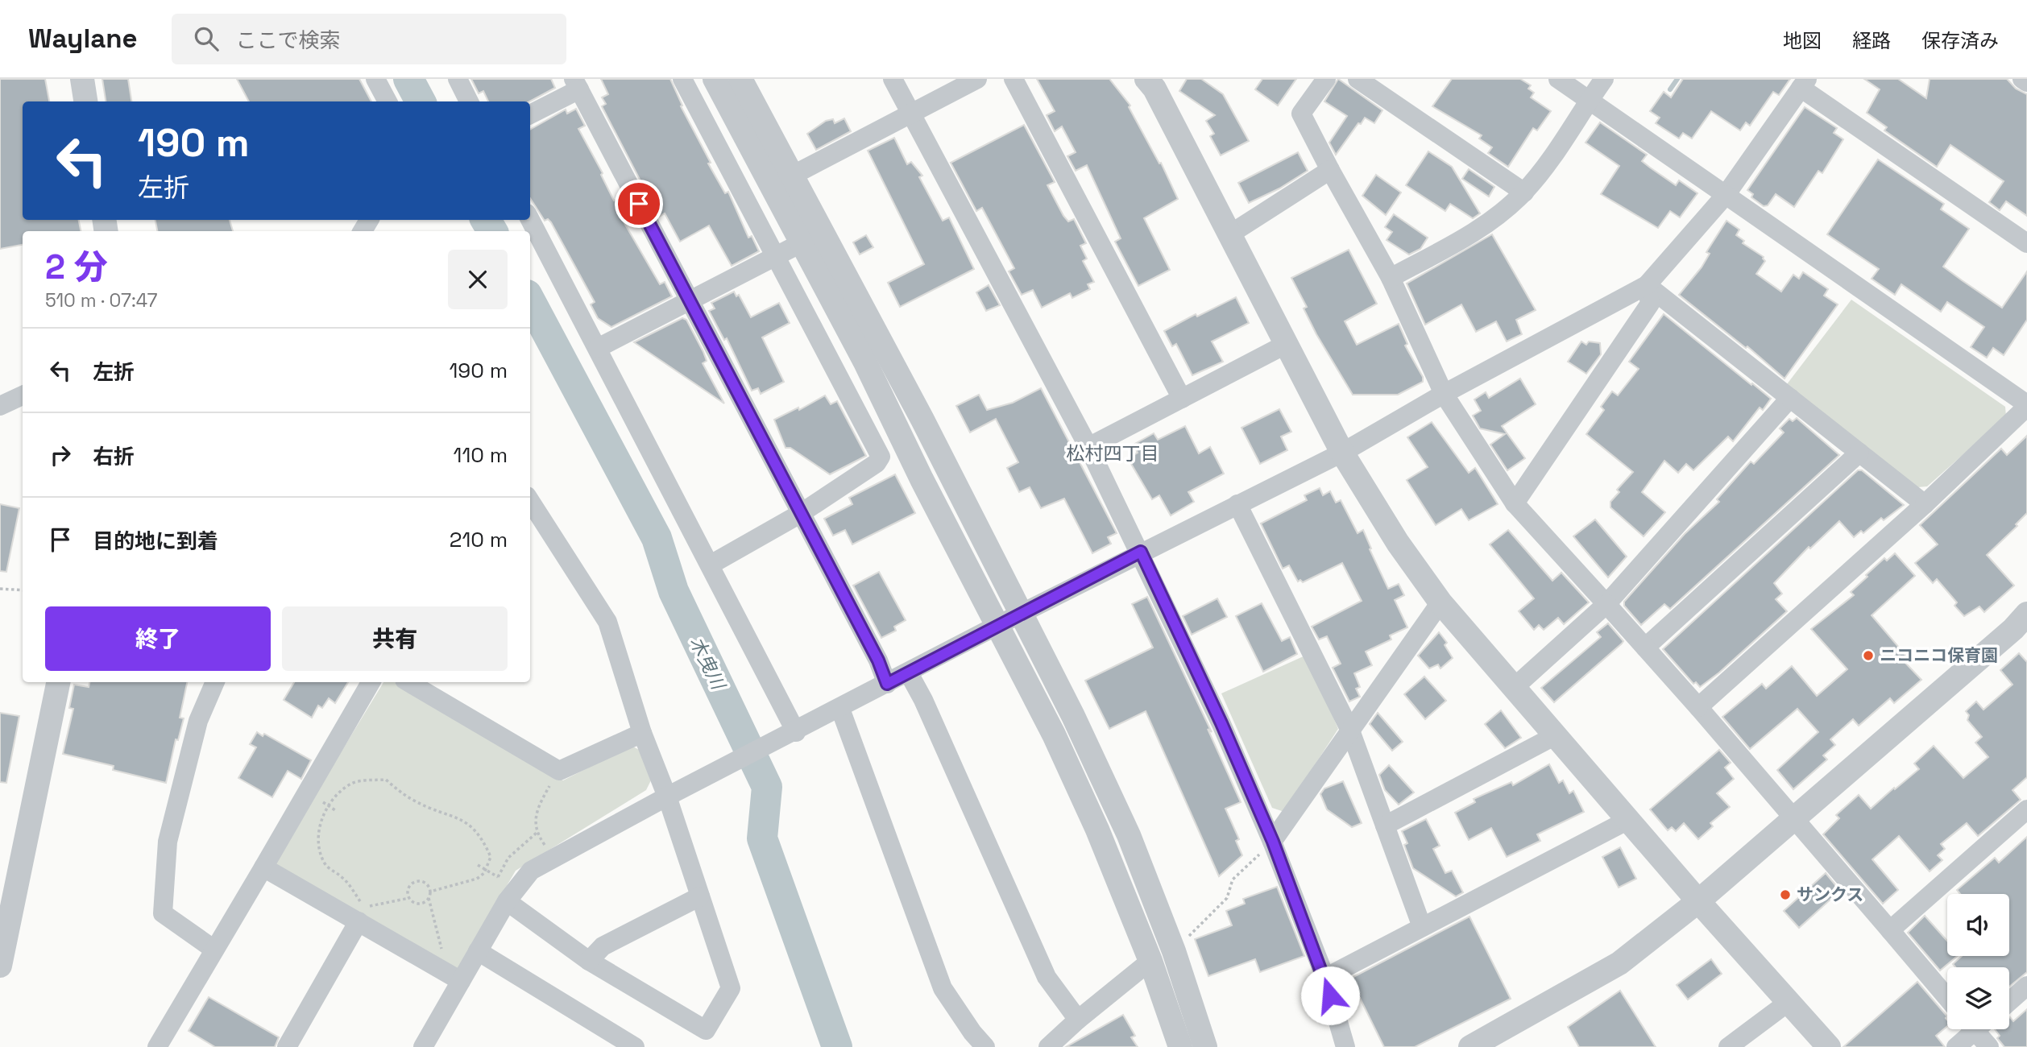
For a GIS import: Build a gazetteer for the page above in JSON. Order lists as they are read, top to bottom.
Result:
{
  "districts": ["松村四丁目"],
  "water": ["木曳川"],
  "places": ["ニコニコ保育園", "サンクス"],
  "page": {
    "header": "Waylane",
    "search": "ここで検索",
    "nav": ["地図", "経路", "保存済み"],
    "turn": ["190 m", "左折"],
    "heading": ["2 分", "510 m · 07:47"],
    "list": [
      {
        "name": "左折",
        "value": "190 m"
      },
      {
        "name": "右折",
        "value": "110 m"
      },
      {
        "name": "目的地に到着",
        "value": "210 m"
      }
    ],
    "buttons": ["終了", "共有"]
  }
}
